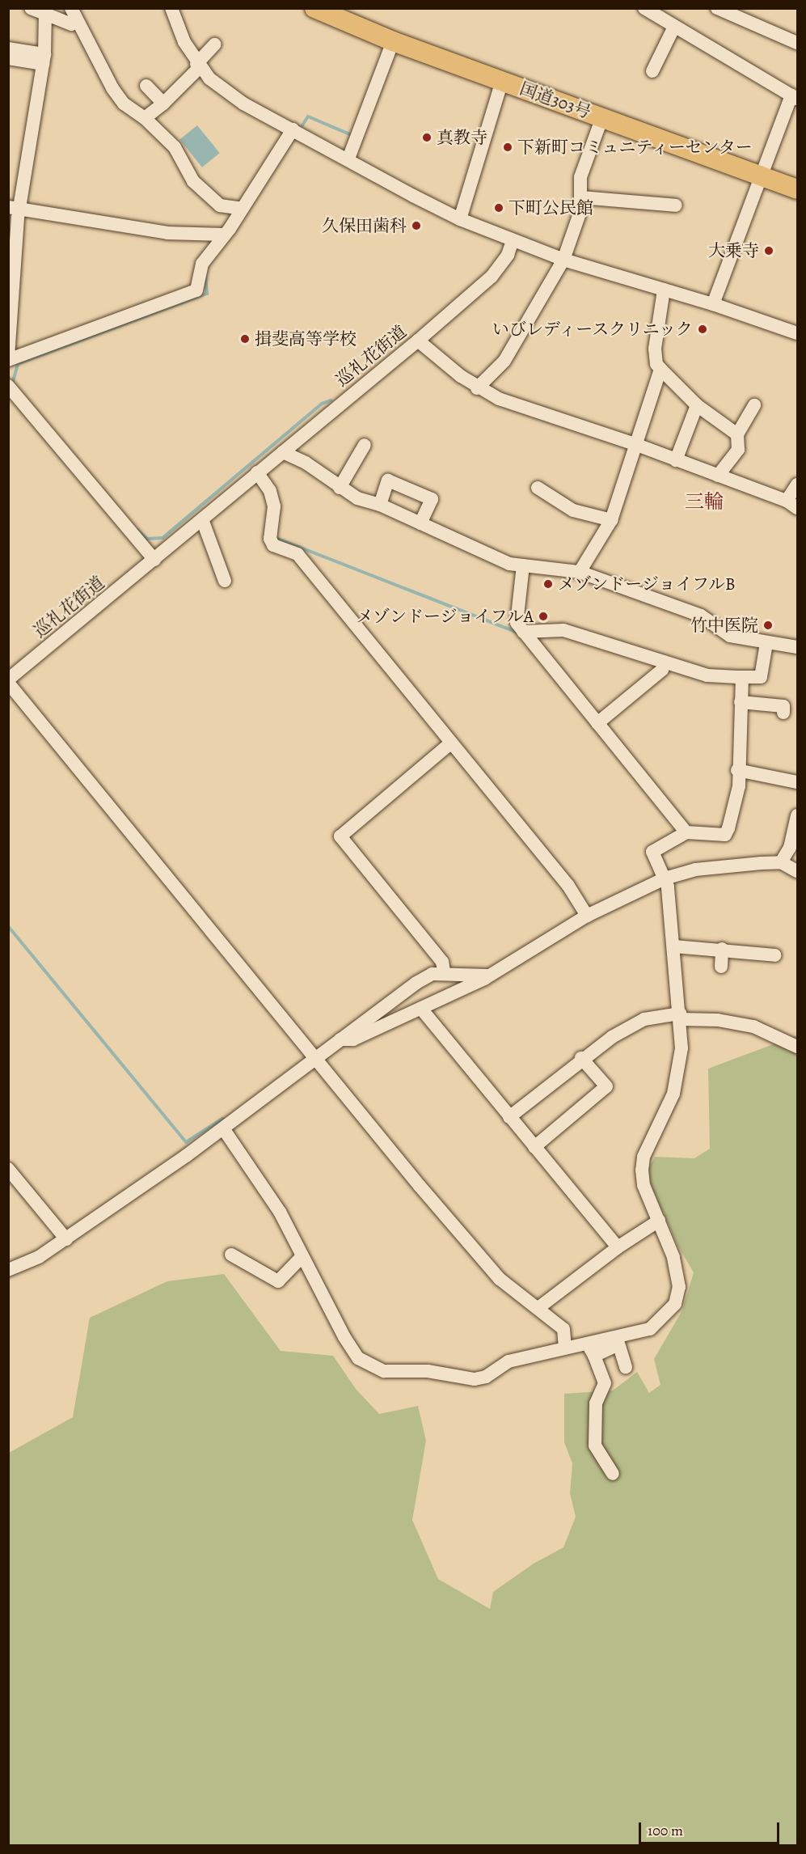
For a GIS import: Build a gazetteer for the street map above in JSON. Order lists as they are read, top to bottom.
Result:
{
  "streets": {
    "highway": ["国道303号"],
    "street": ["巡礼花街道"]
  },
  "districts": ["三輪"],
  "places": [
    "真教寺",
    "下新町コミュニティーセンター",
    "下町公民館",
    "久保田歯科",
    "大乗寺",
    "いびレディースクリニック",
    "揖斐高等学校",
    "メゾンドージョイフルB",
    "メゾンドージョイフルA",
    "竹中医院"
  ],
  "scale_bar": "100 m"
}
